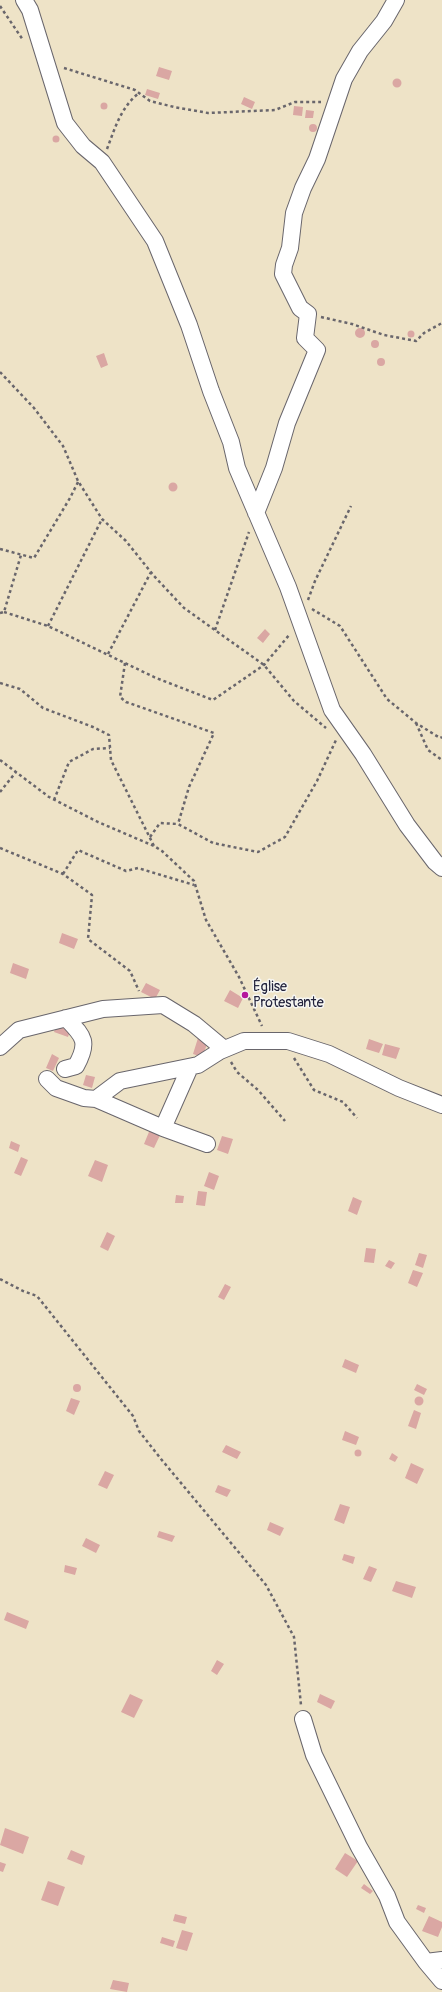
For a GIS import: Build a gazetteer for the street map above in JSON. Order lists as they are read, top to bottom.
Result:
{
  "places": ["Église Protestante"]
}
